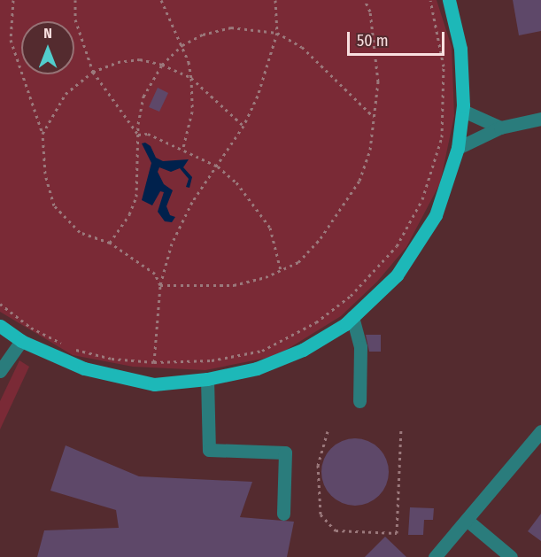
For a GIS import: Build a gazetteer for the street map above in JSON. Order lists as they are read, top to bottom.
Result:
{
  "scale_bar": "50 m",
  "north": "top"
}
